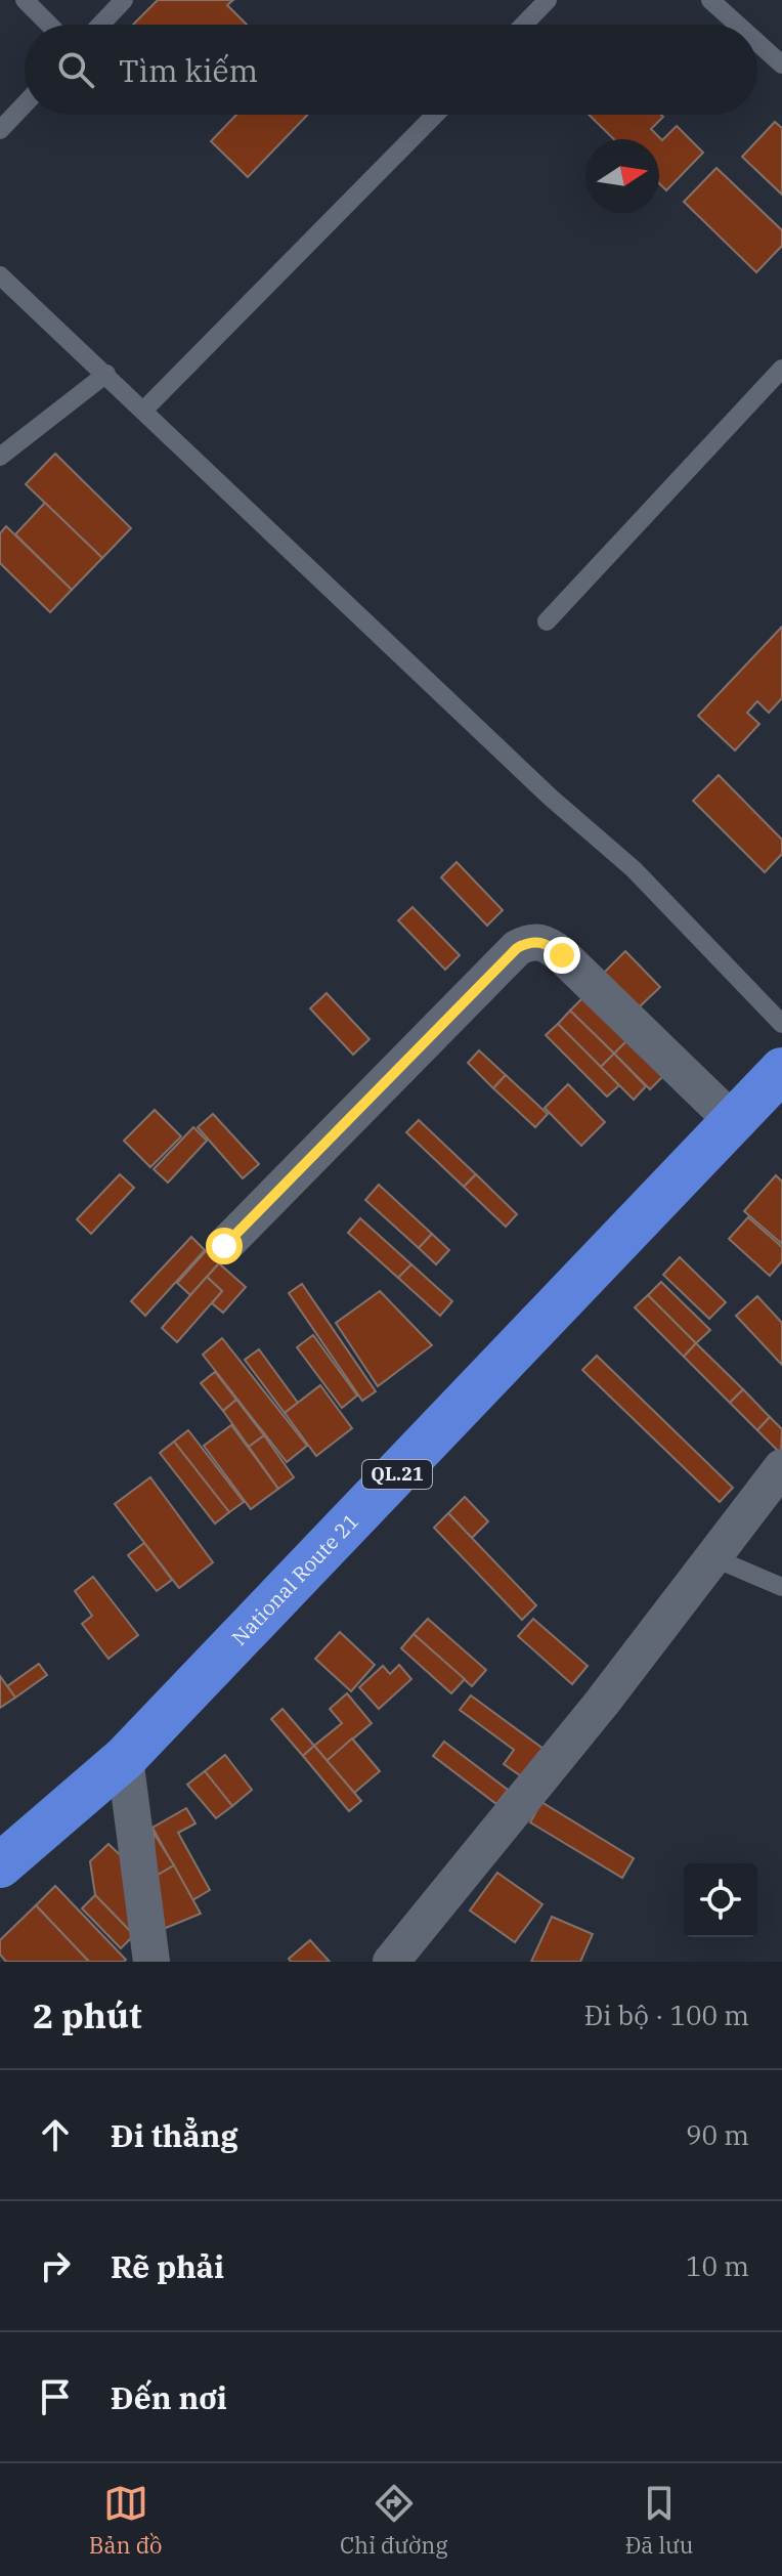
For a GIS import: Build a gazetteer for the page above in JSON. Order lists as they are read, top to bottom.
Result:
{
  "streets": {
    "highway": ["QL.21", "National Route 21"]
  },
  "north": "right",
  "page": {
    "search": "Tìm kiếm",
    "heading": ["2 phút", "Đi bộ · 100 m"],
    "list": [
      ["Đi thẳng", "90 m"],
      ["Rẽ phải", "10 m"],
      "Đến nơi"
    ],
    "nav": ["Bản đồ", "Chỉ đường", "Đã lưu"]
  }
}
